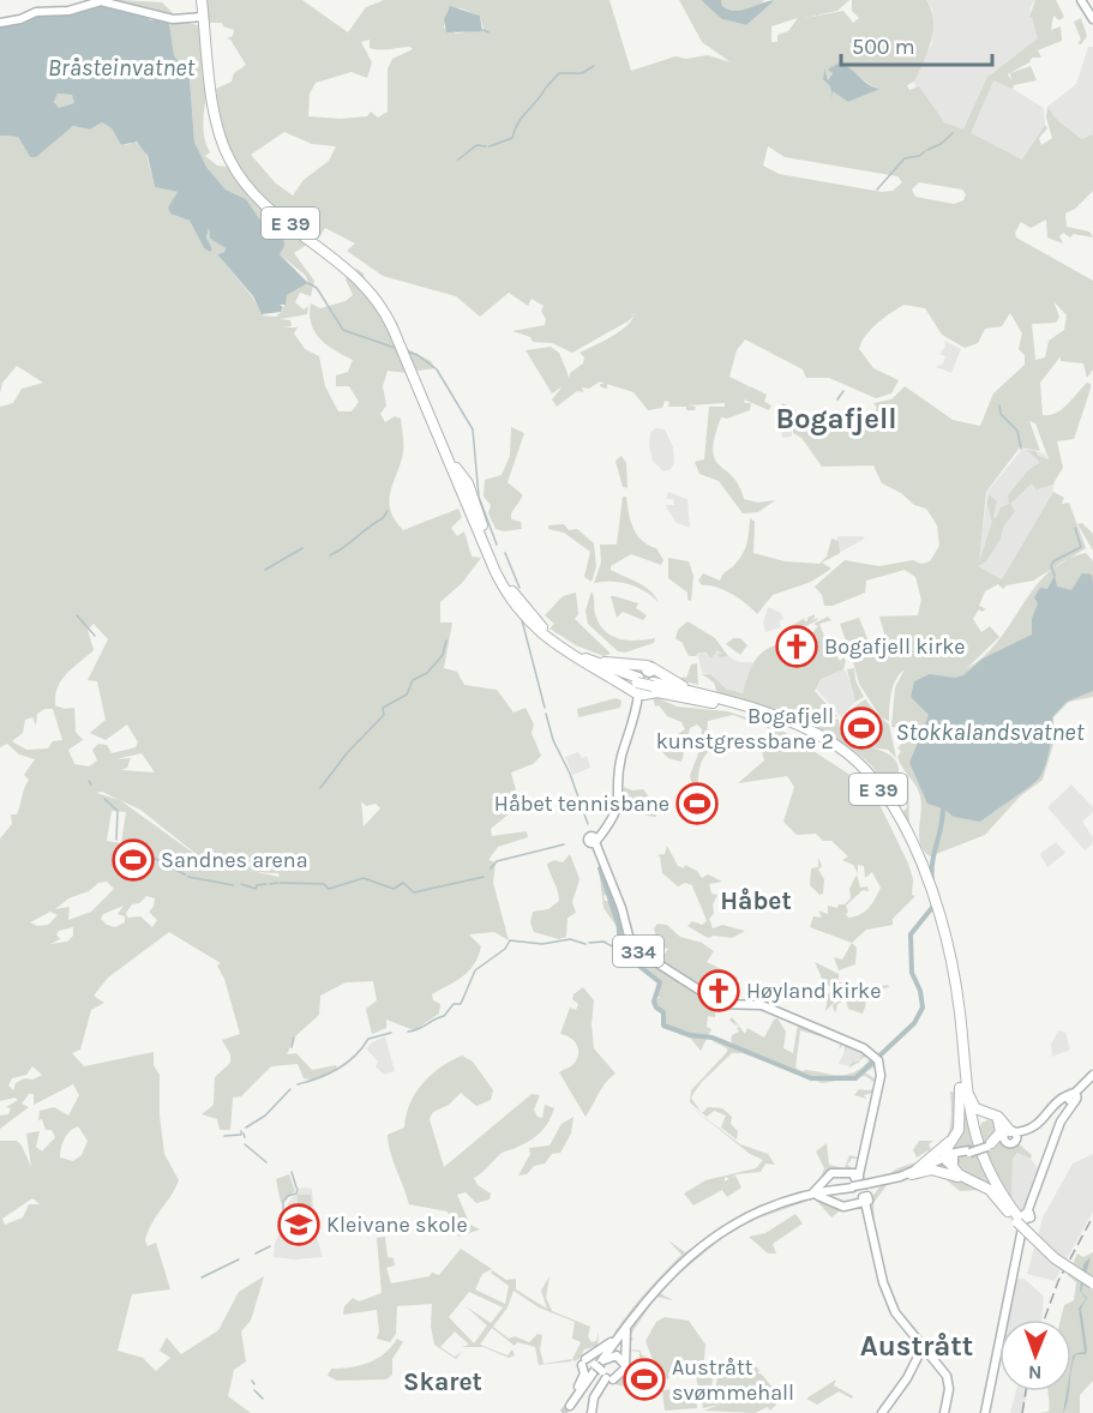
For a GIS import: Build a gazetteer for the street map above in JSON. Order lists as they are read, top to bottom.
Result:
{
  "streets": {
    "highway": ["E 39"],
    "main road": ["334"]
  },
  "crossings": [
    ["E 39", "334"]
  ],
  "districts": [
    "Bogafjell",
    "Håbet",
    "Austrått",
    "Skaret"
  ],
  "water": ["Bråsteinvatnet", "Stokkalandsvatnet"],
  "places": {
    "church": ["Bogafjell kirke", "Høyland kirke"],
    "sports": [
      "Bogafjell kunstgressbane 2",
      "Håbet tennisbane",
      "Sandnes arena",
      "Austrått svømmehall"
    ],
    "school or university": ["Kleivane skole"]
  },
  "scale_bar": "500 m",
  "north": "bottom"
}
